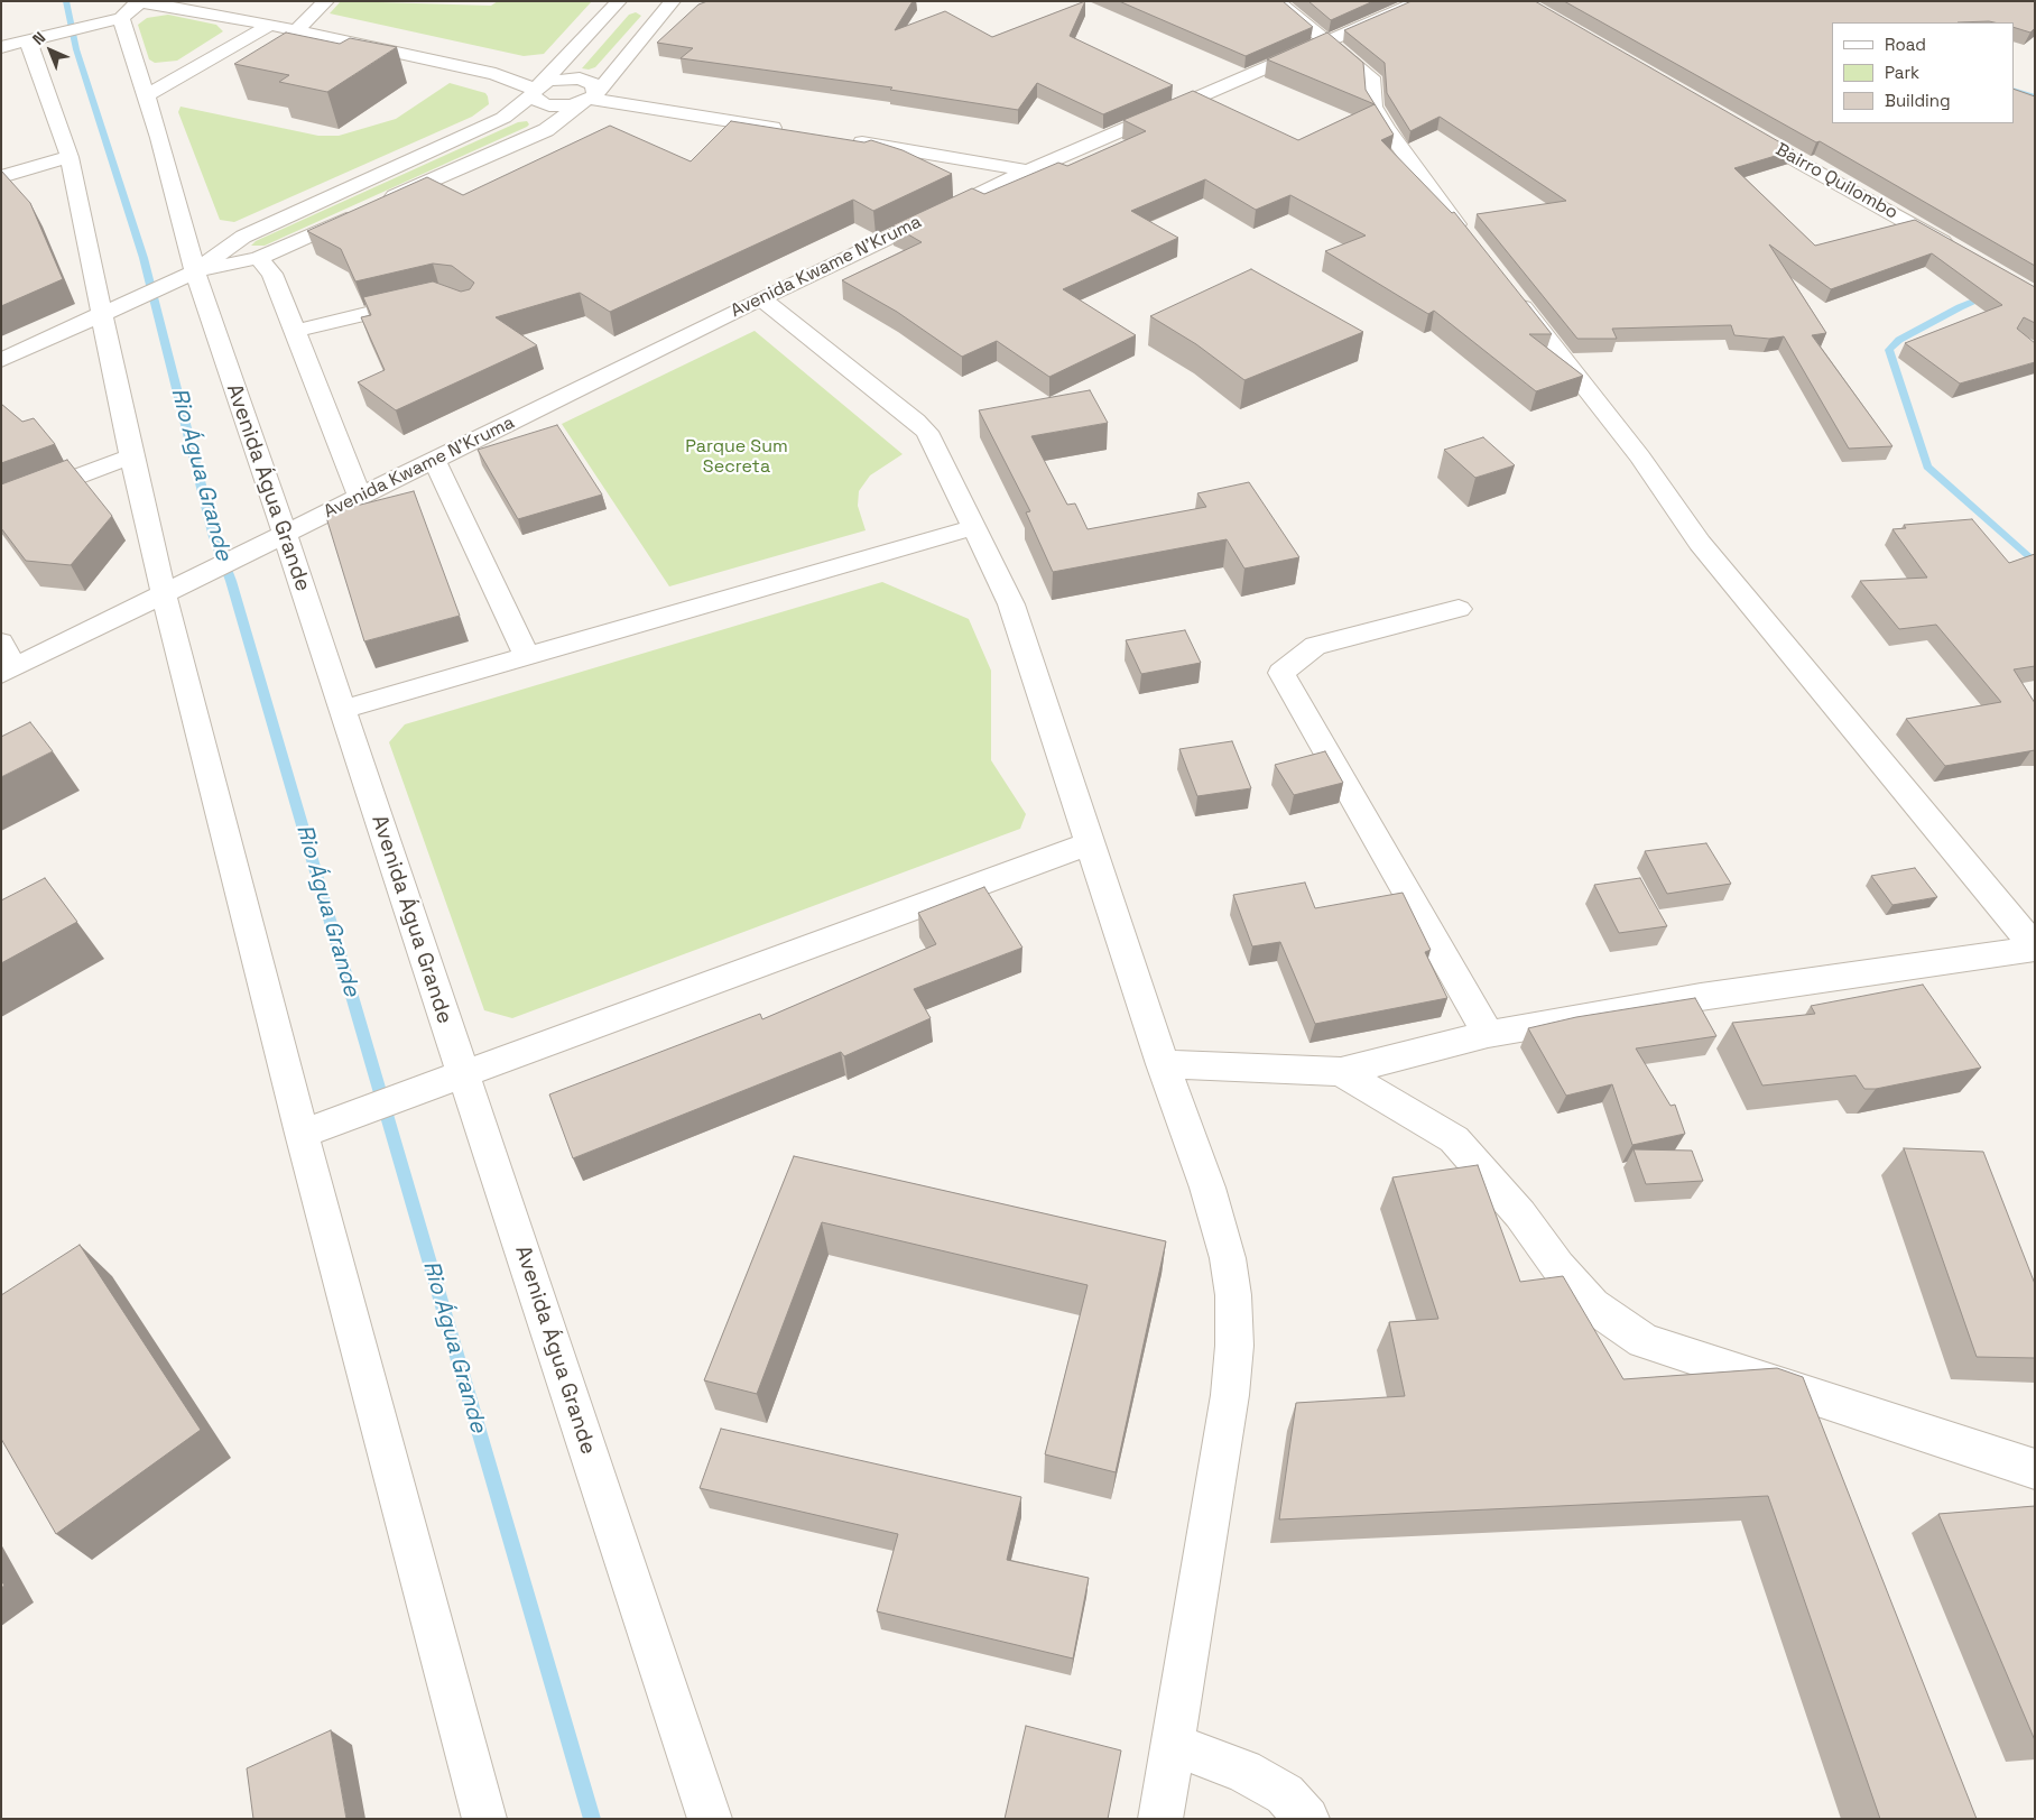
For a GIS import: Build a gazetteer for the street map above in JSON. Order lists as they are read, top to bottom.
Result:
{
  "streets": {
    "street": ["Bairro Quilombo", "Avenida Kwame N’Kruma", "Avenida Água Grande"]
  },
  "crossings": [
    ["Avenida Kwame N’Kruma", "Avenida Água Grande"]
  ],
  "water": ["Rio Água Grande"],
  "parks": ["Parque Sum Secreta"],
  "legend": ["Road", "Park", "Building"],
  "north": "top left"
}
